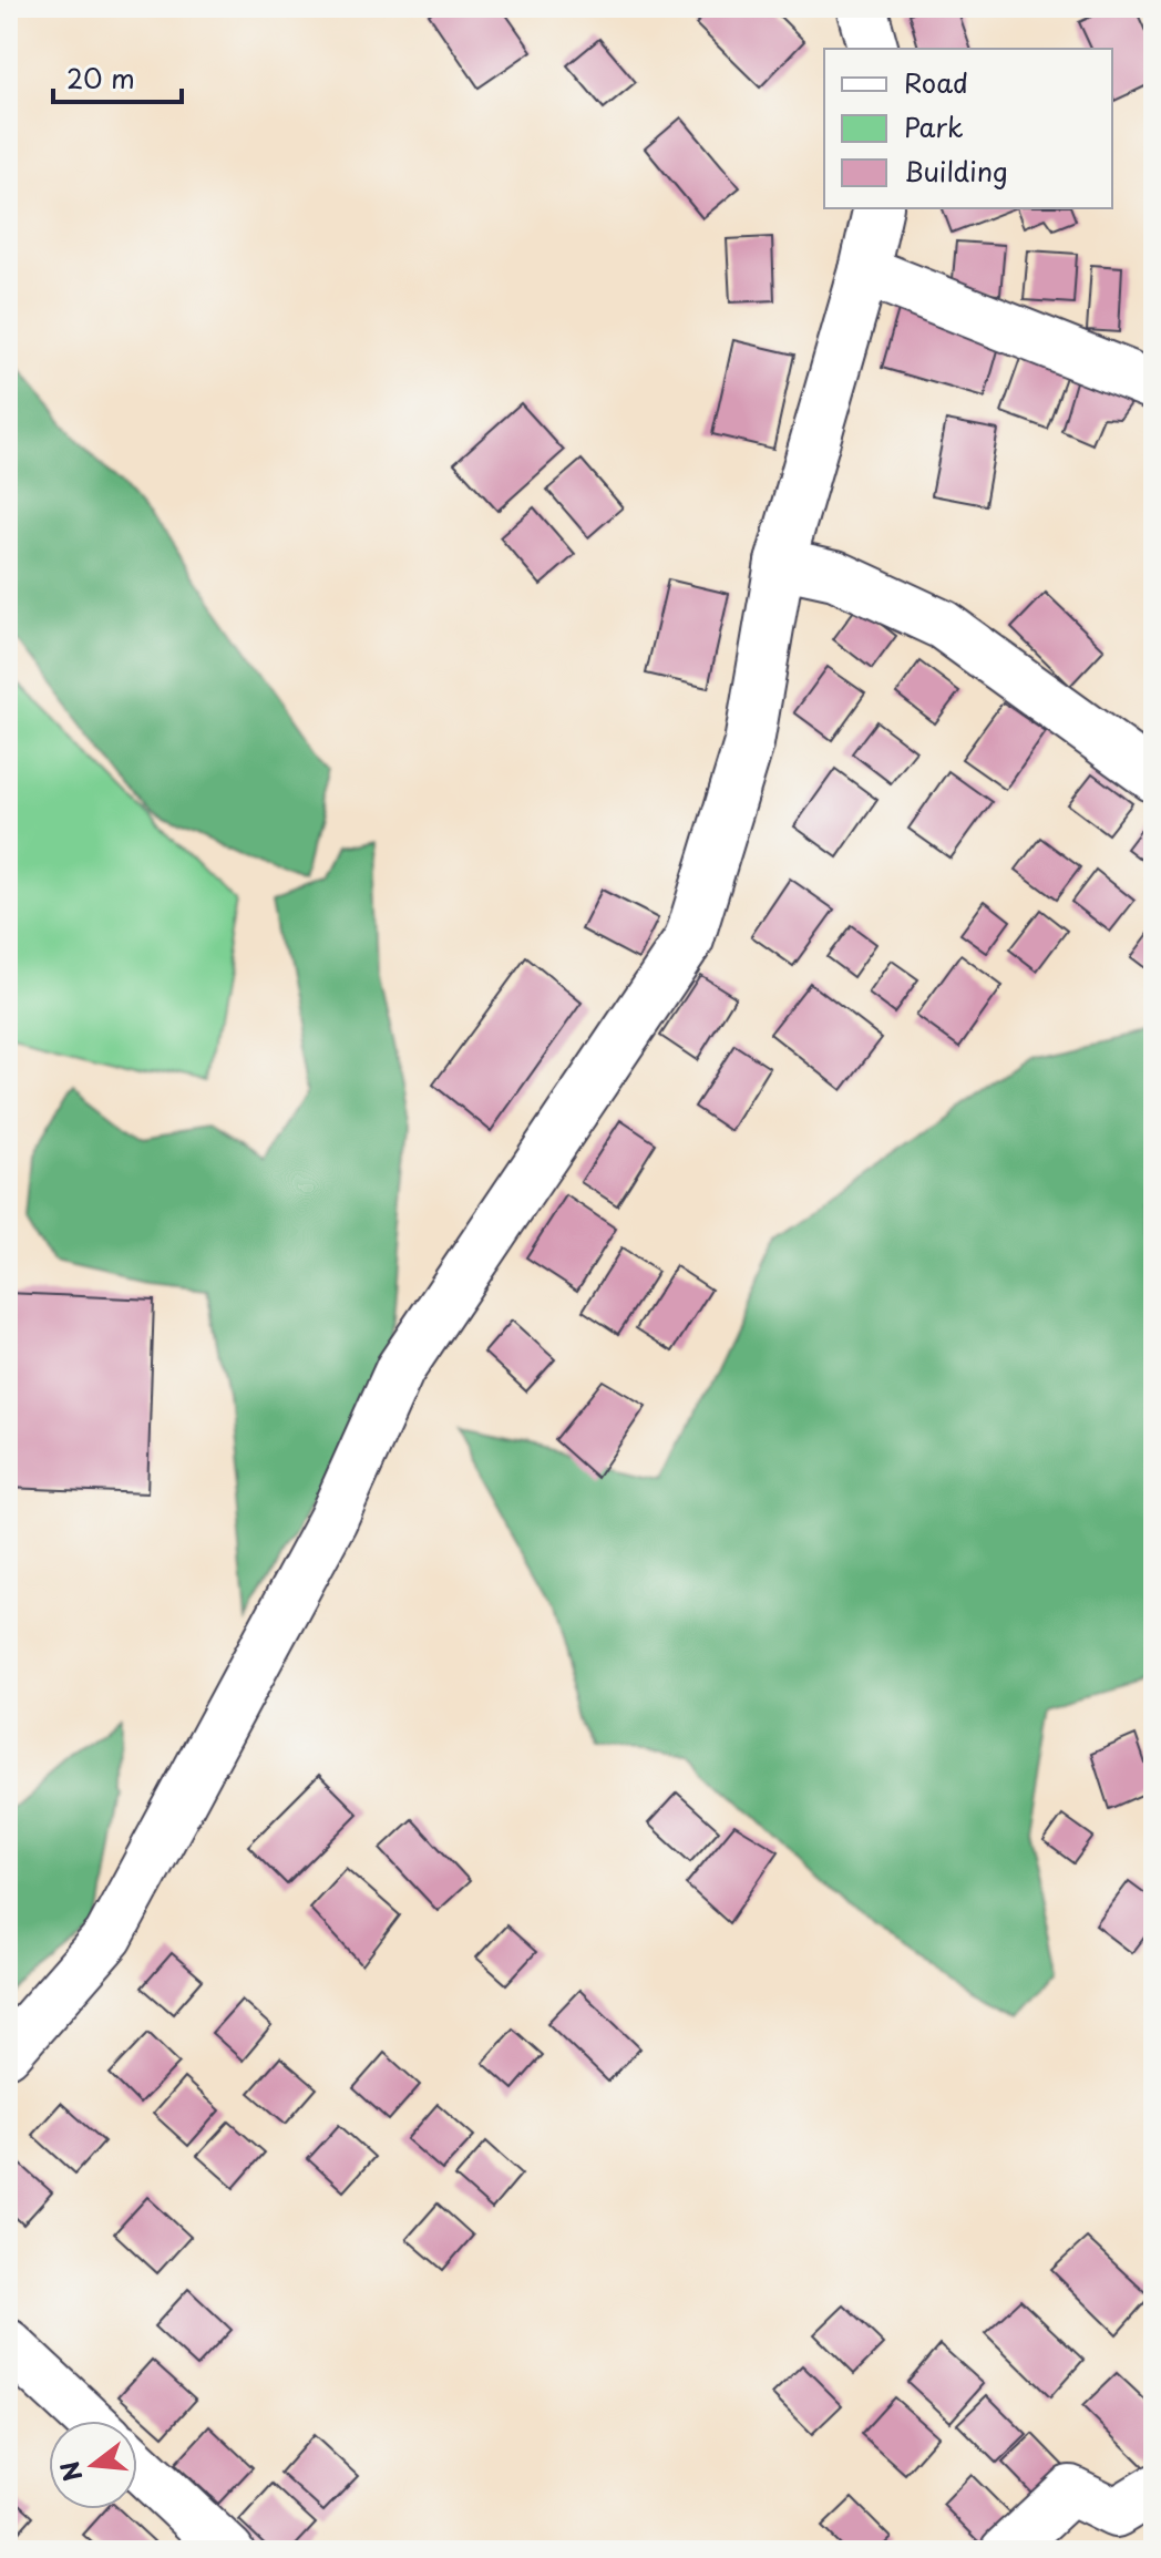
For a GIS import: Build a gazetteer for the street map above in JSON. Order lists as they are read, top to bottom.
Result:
{
  "legend": ["Road", "Park", "Building"],
  "scale_bar": "20 m",
  "north": "left"
}
